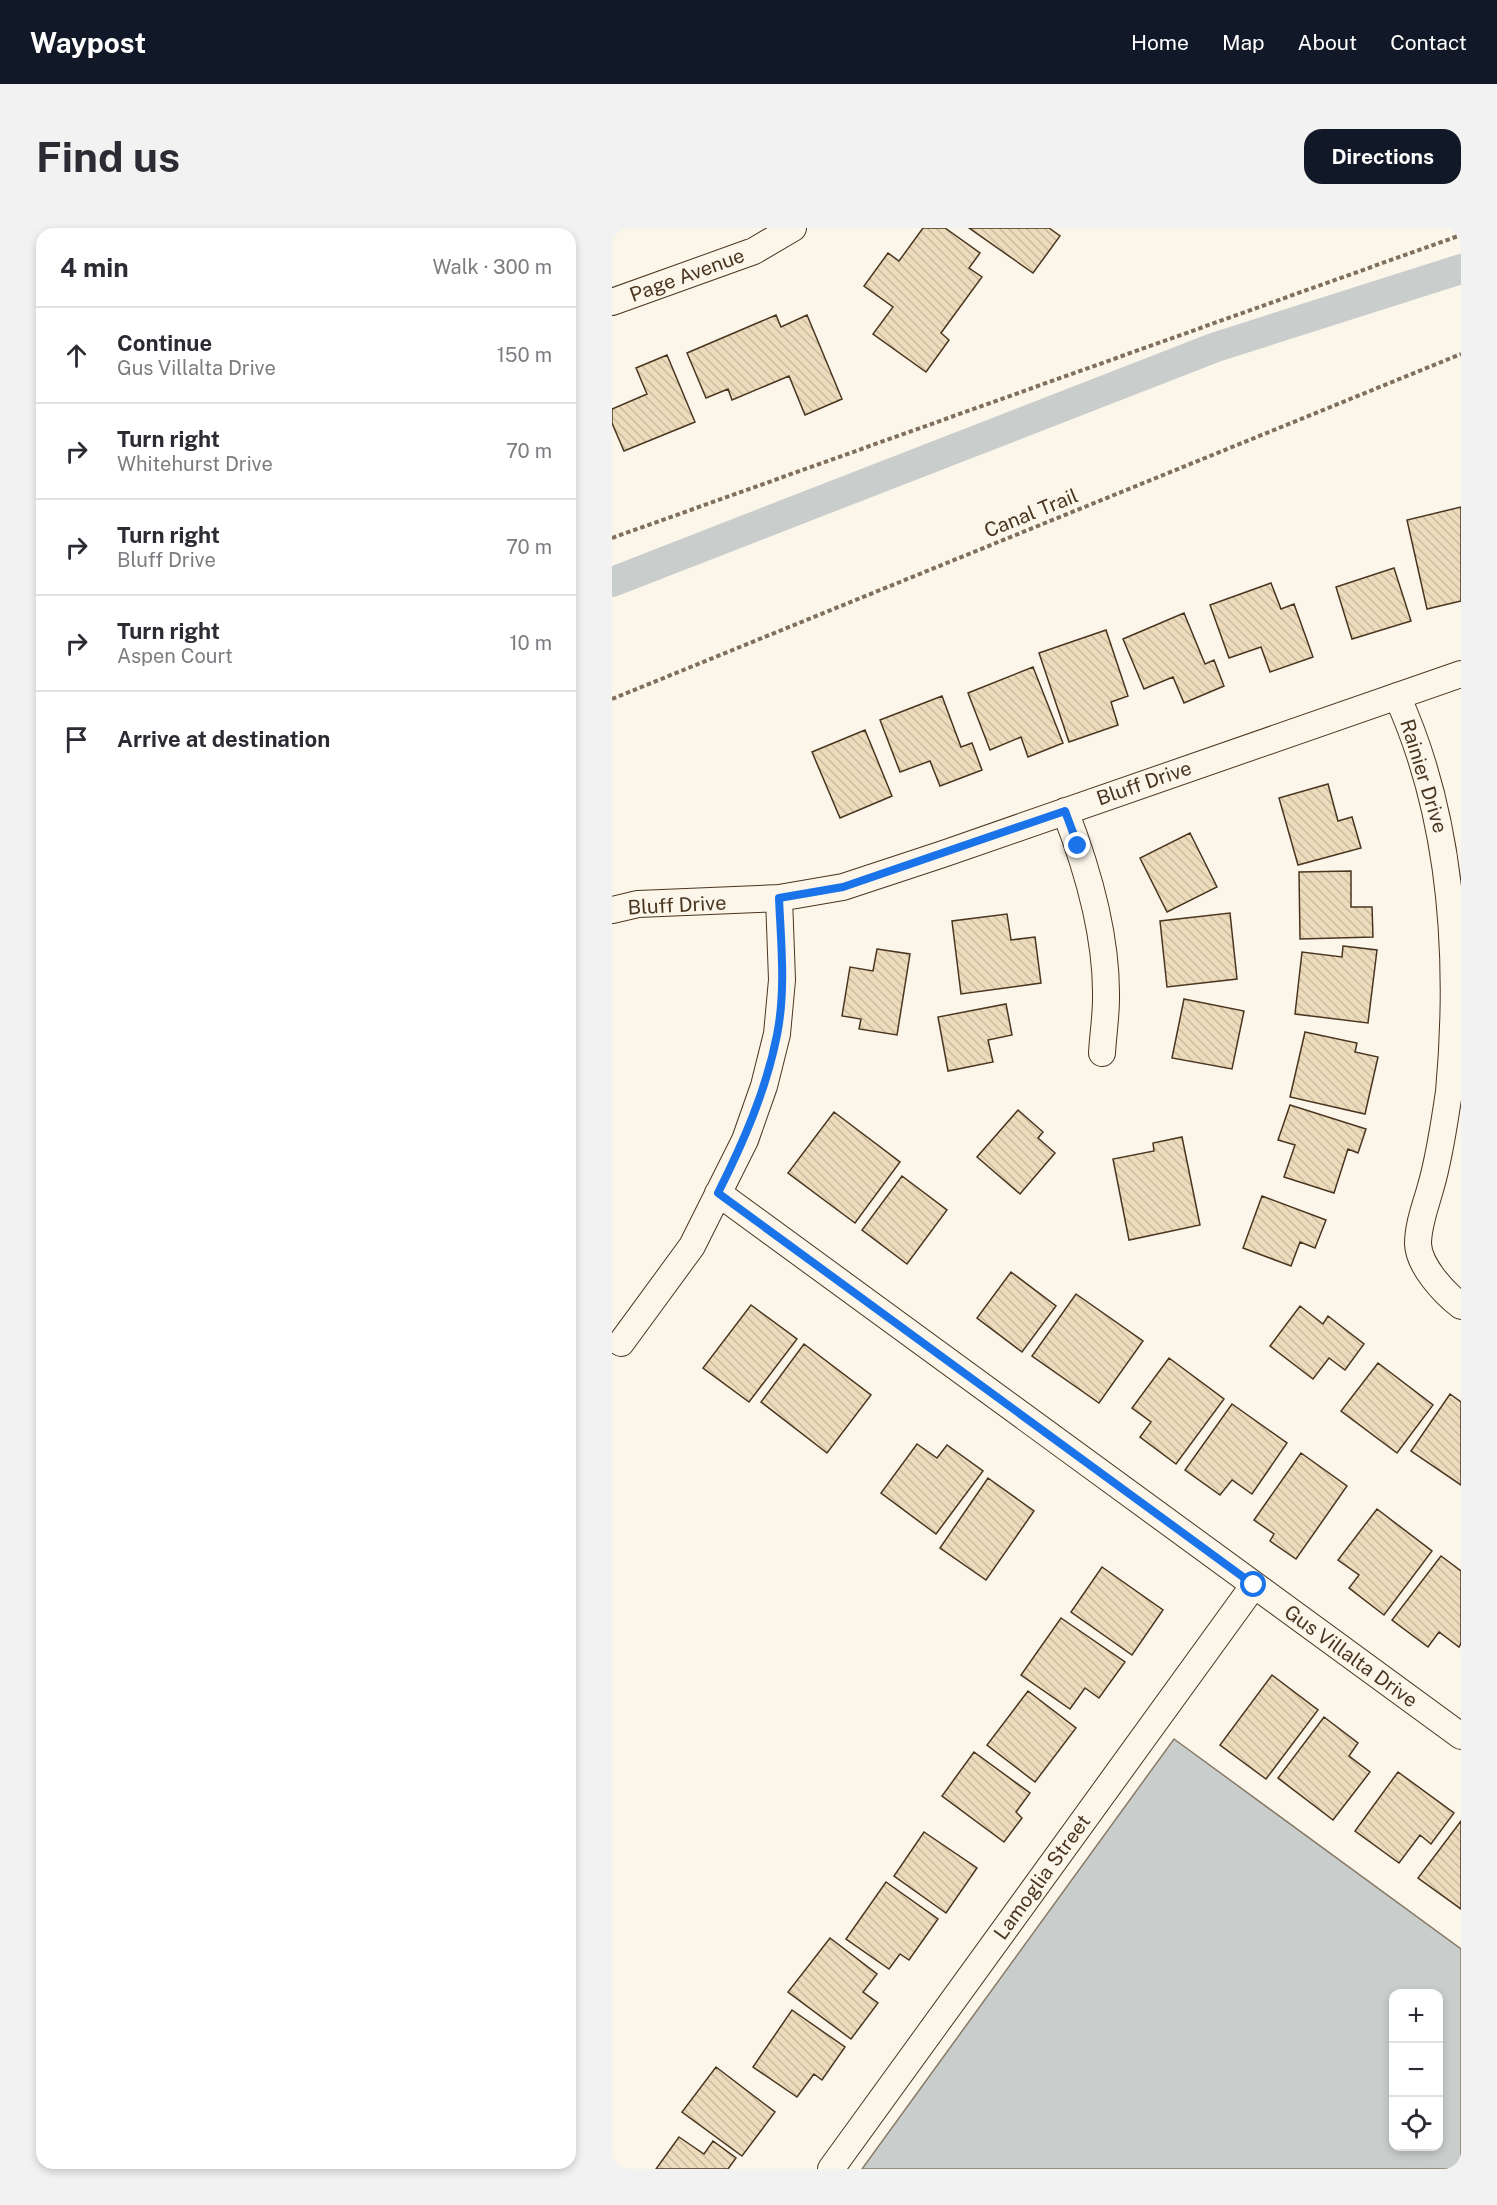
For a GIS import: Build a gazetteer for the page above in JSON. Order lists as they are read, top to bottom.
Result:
{
  "streets": {
    "street": [
      "Page Avenue",
      "Rainier Drive",
      "Bluff Drive",
      "Gus Villalta Drive",
      "Lamoglia Street"
    ],
    "path": ["Canal Trail"]
  },
  "crossings": [
    ["Rainier Drive", "Bluff Drive"],
    ["Gus Villalta Drive", "Lamoglia Street"]
  ],
  "page": {
    "header": "Waypost",
    "nav": [
      "Home",
      "Map",
      "About",
      "Contact"
    ],
    "buttons": "Directions",
    "title": "Find us",
    "heading": ["4 min", "Walk · 300 m"],
    "list": [
      ["Continue", "Gus Villalta Drive", "150 m"],
      ["Turn right", "Whitehurst Drive", "70 m"],
      ["Turn right", "Bluff Drive", "70 m"],
      ["Turn right", "Aspen Court", "10 m"],
      "Arrive at destination"
    ],
    "map_buttons": ["+", "−"]
  }
}
